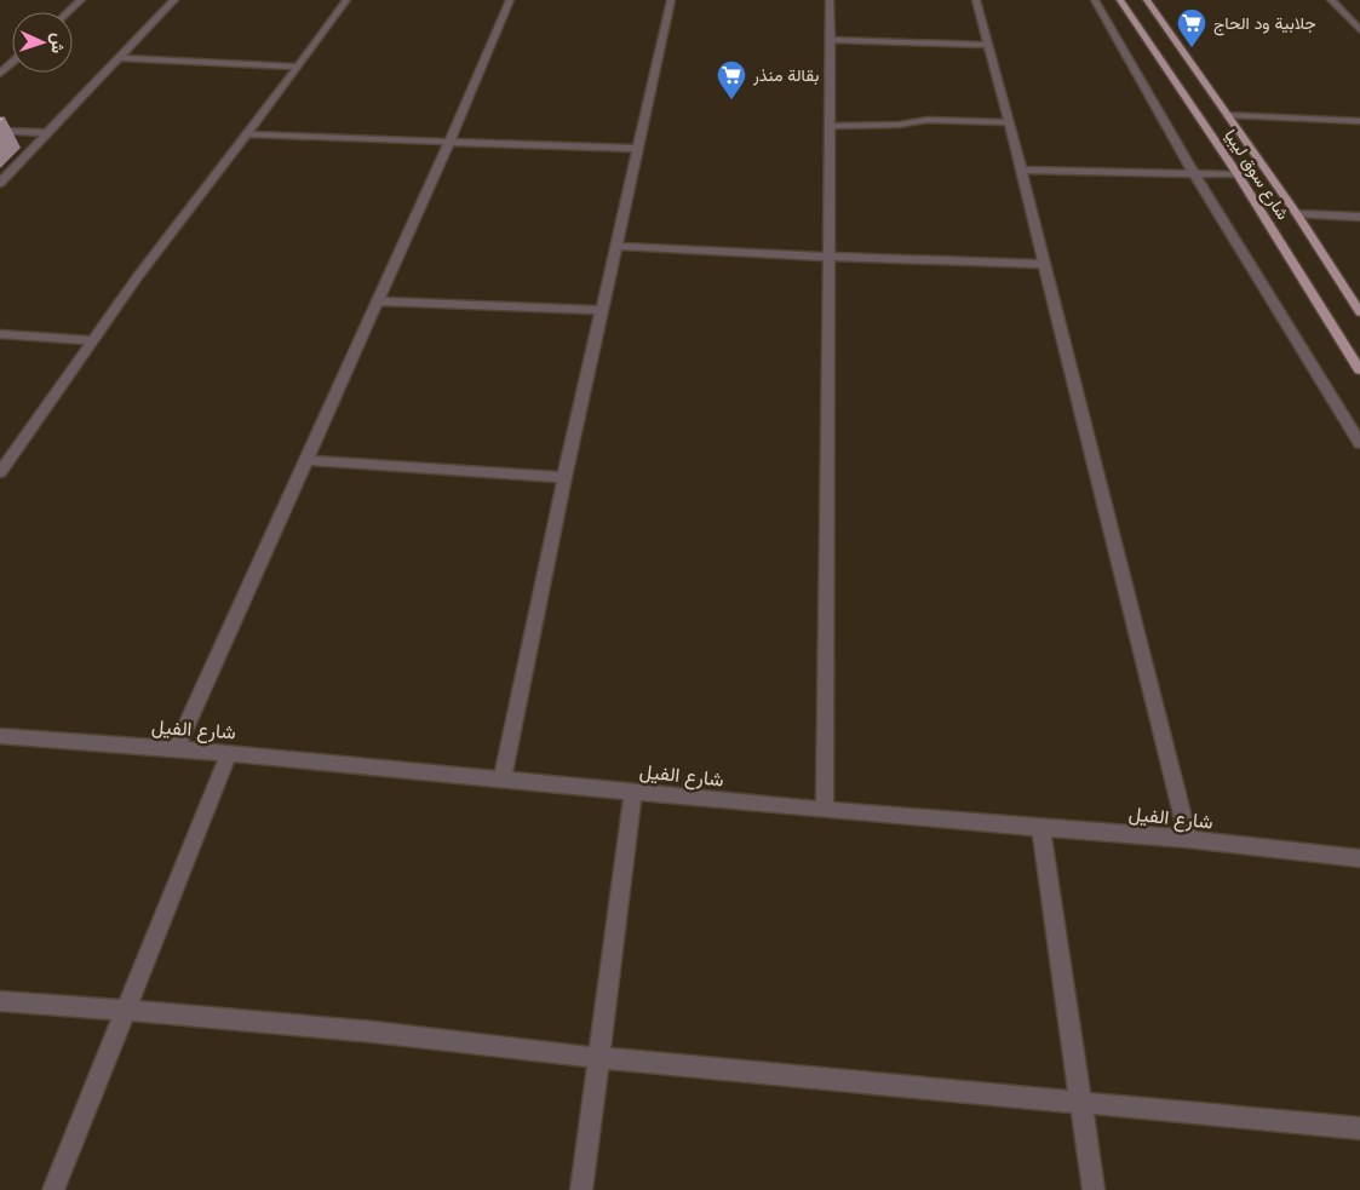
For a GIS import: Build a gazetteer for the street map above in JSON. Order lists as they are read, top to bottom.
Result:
{
  "streets": {
    "main road": ["شارع سوق ليبيا"],
    "street": ["شارع الفيل"]
  },
  "places": {
    "supermarket": ["جلابية ود الحاج", "بقالة منذر"]
  },
  "north": "right"
}
